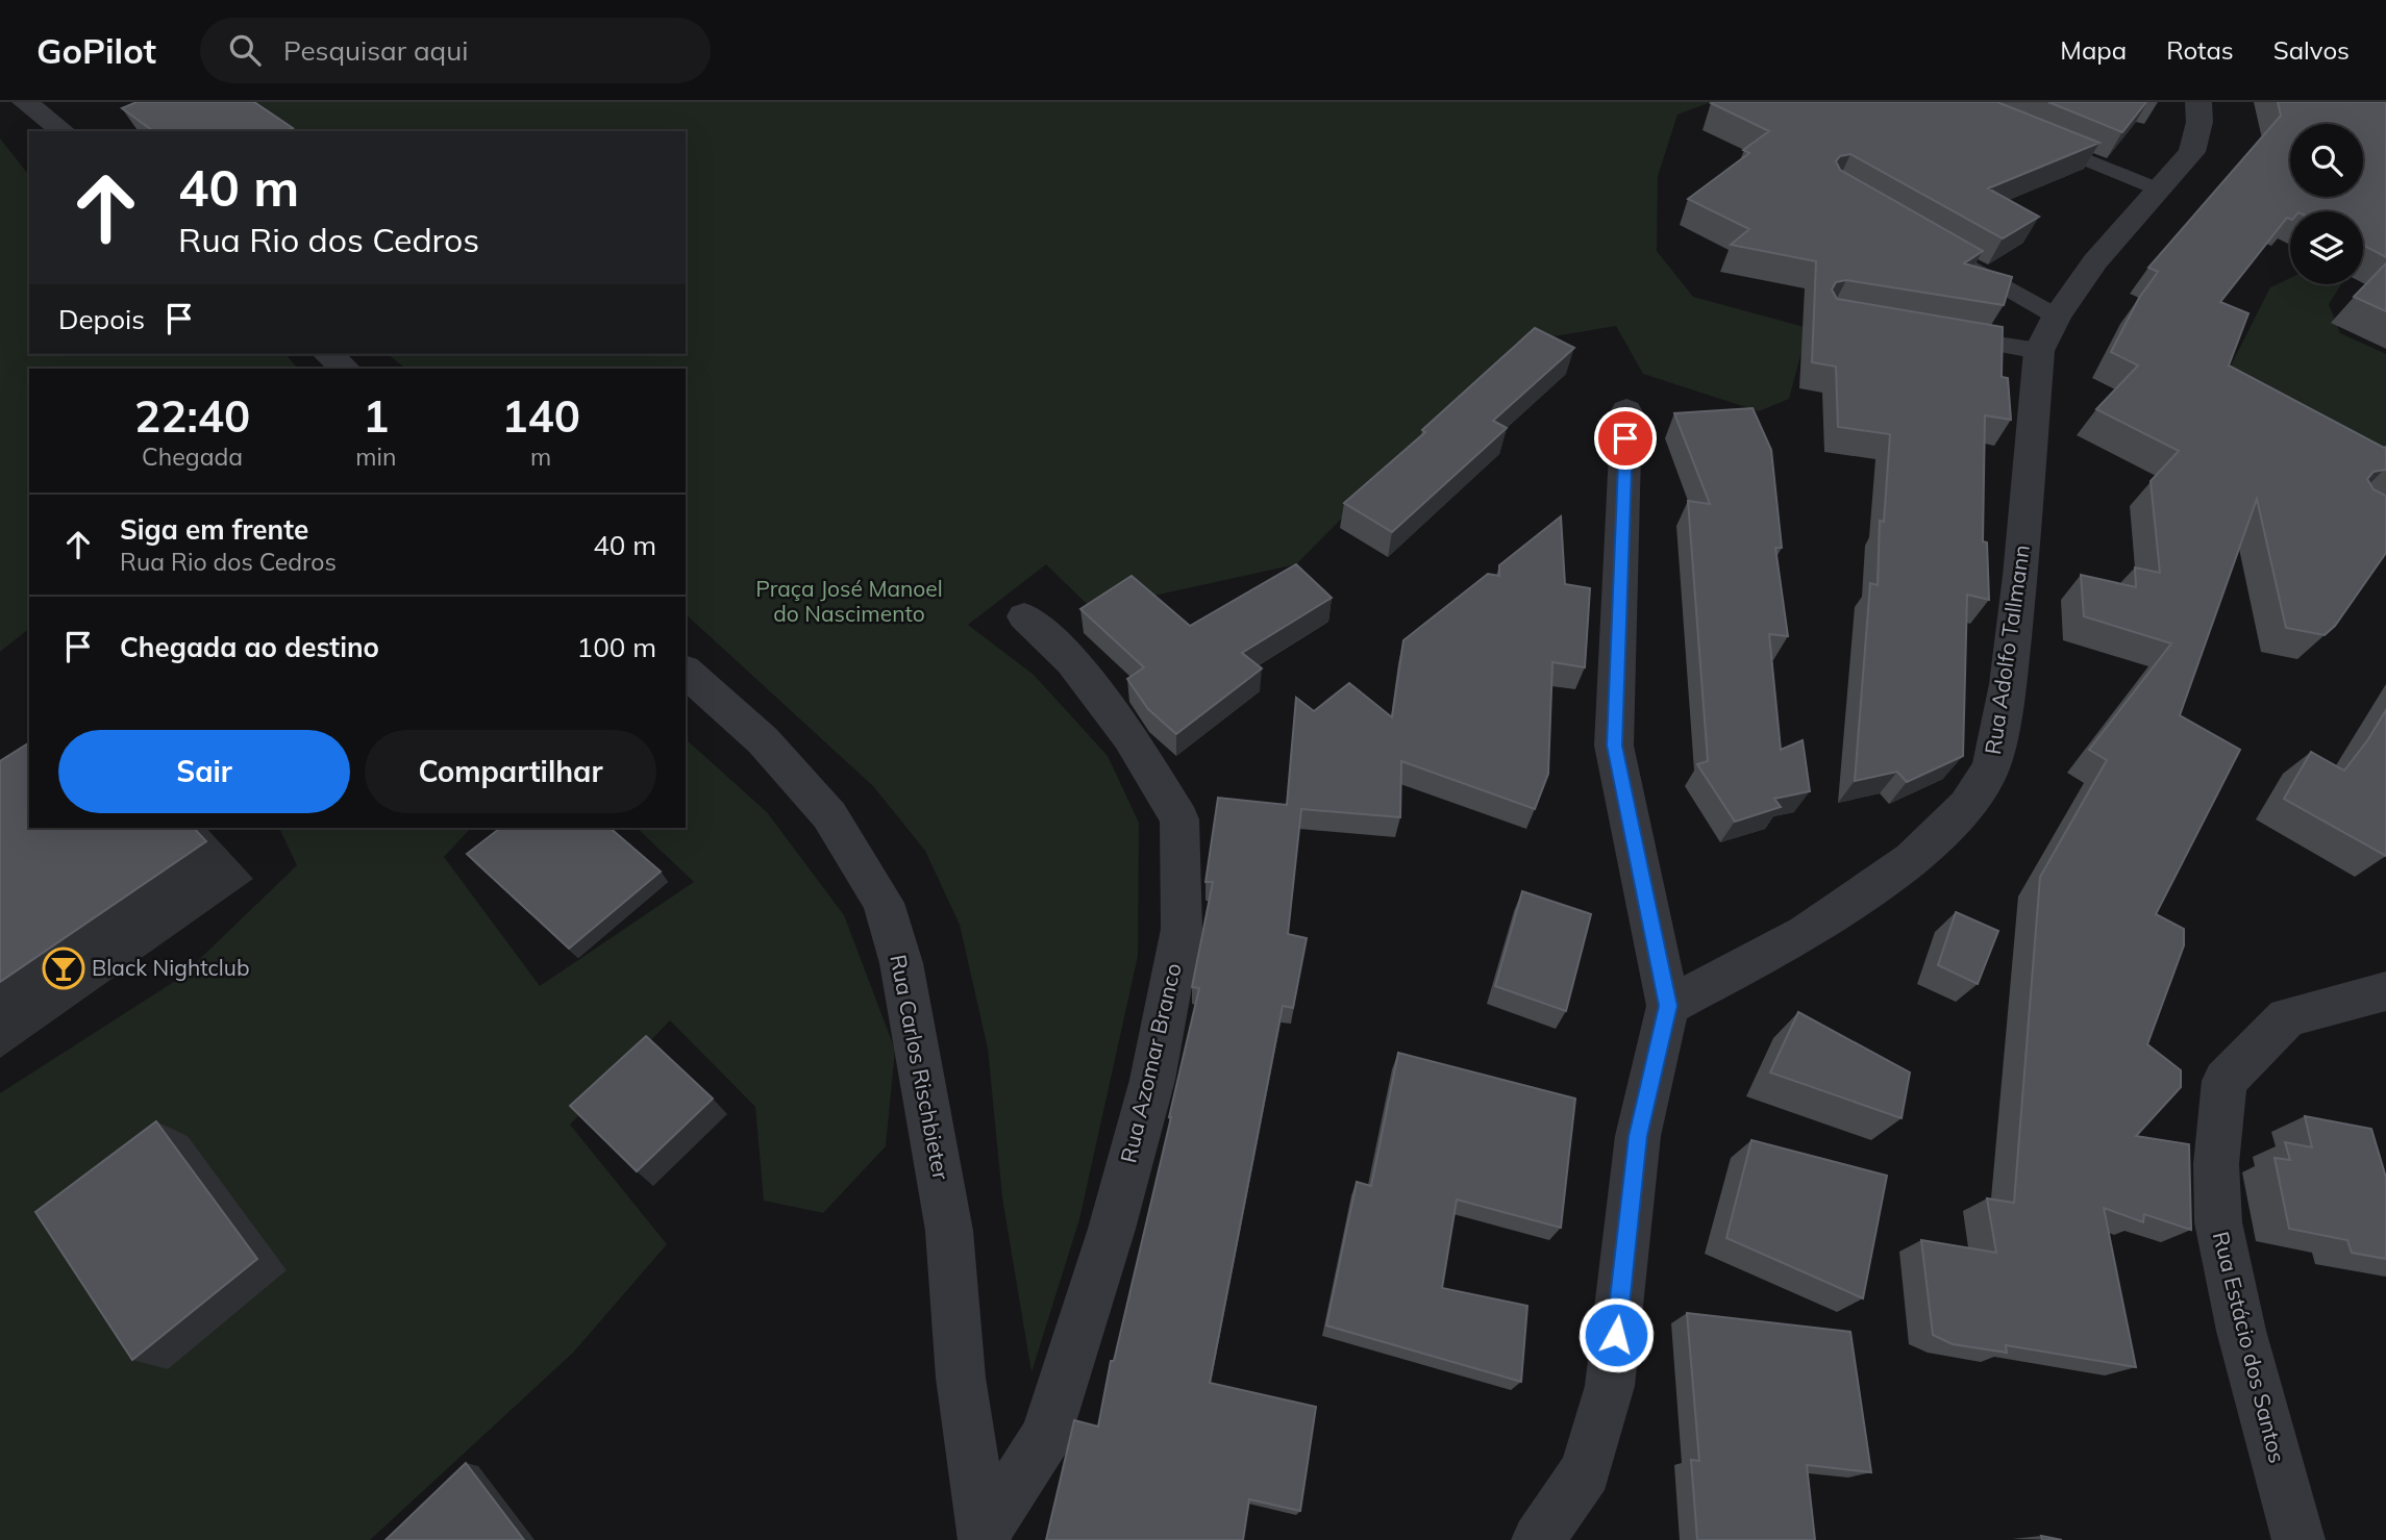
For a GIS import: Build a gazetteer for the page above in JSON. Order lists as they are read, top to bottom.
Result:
{
  "streets": {
    "street": [
      "Rua Adolfo Tallmann",
      "Rua Azomar Branco",
      "Rua Carlos Rischbieter",
      "Rua Estácio dos Santos"
    ]
  },
  "crossings": [
    ["Rua Azomar Branco", "Rua Carlos Rischbieter"]
  ],
  "parks": ["Praça José Manoel do Nascimento"],
  "places": {
    "bar": ["Black Nightclub"]
  },
  "page": {
    "header": "GoPilot",
    "search": "Pesquisar aqui",
    "nav": ["Mapa", "Rotas", "Salvos"],
    "turn": ["40 m", "Rua Rio dos Cedros"],
    "then": "Depois",
    "eta": [
      "22:40",
      "Chegada",
      "1",
      "min",
      "140",
      "m"
    ],
    "list": [
      {
        "name": "Siga em frente",
        "note": "Rua Rio dos Cedros",
        "value": "40 m"
      },
      {
        "name": "Chegada ao destino",
        "value": "100 m"
      }
    ],
    "buttons": ["Sair", "Compartilhar"]
  }
}
